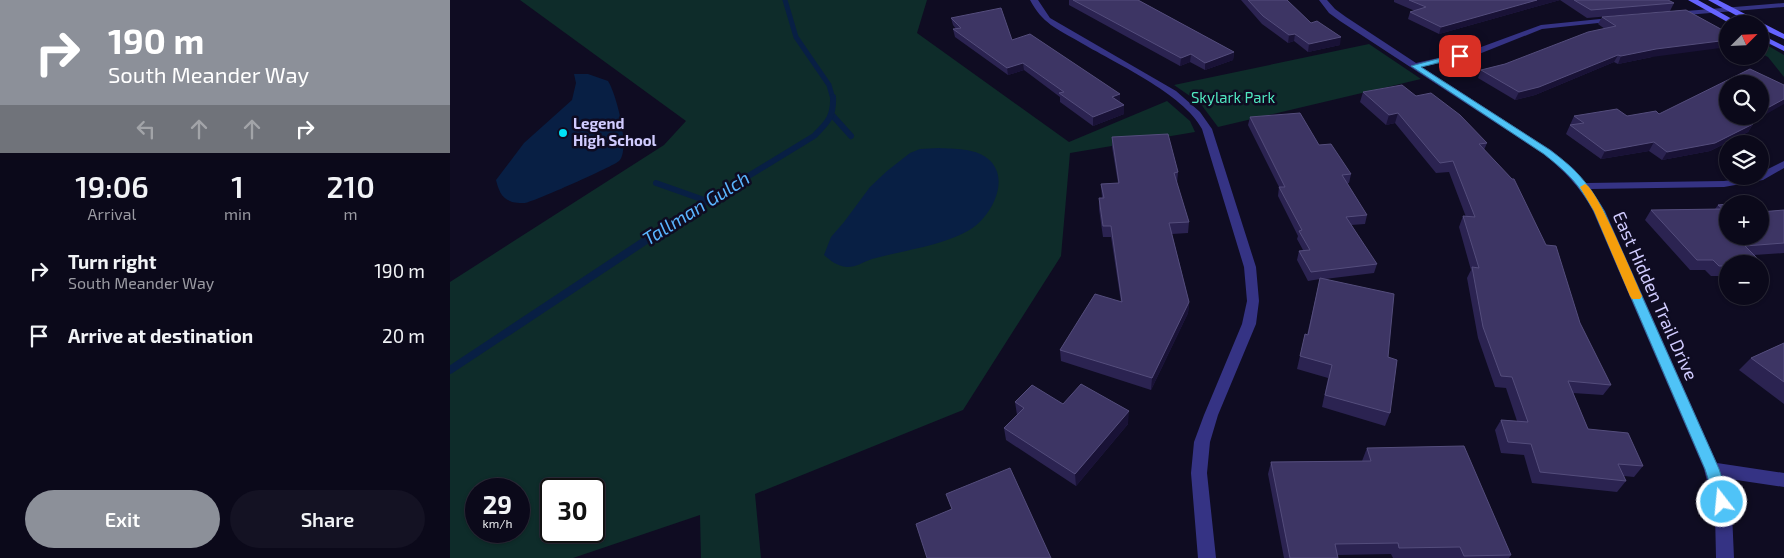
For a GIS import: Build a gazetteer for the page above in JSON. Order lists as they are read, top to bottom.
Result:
{
  "streets": {
    "street": ["East Hidden Trail Drive"]
  },
  "water": ["Tallman Gulch"],
  "parks": ["Skylark Park"],
  "places": ["Legend High School"],
  "north": "top right",
  "page": {
    "turn": ["190 m", "South Meander Way"],
    "map_buttons": ["+", "−"],
    "eta": [
      "19:06",
      "Arrival",
      "1",
      "min",
      "210",
      "m"
    ],
    "list": [
      {
        "name": "Turn right",
        "note": "South Meander Way",
        "value": "190 m"
      },
      {
        "name": "Arrive at destination",
        "value": "20 m"
      }
    ],
    "speed": "29 km/h",
    "limit": "30",
    "buttons": ["Exit", "Share"]
  }
}
